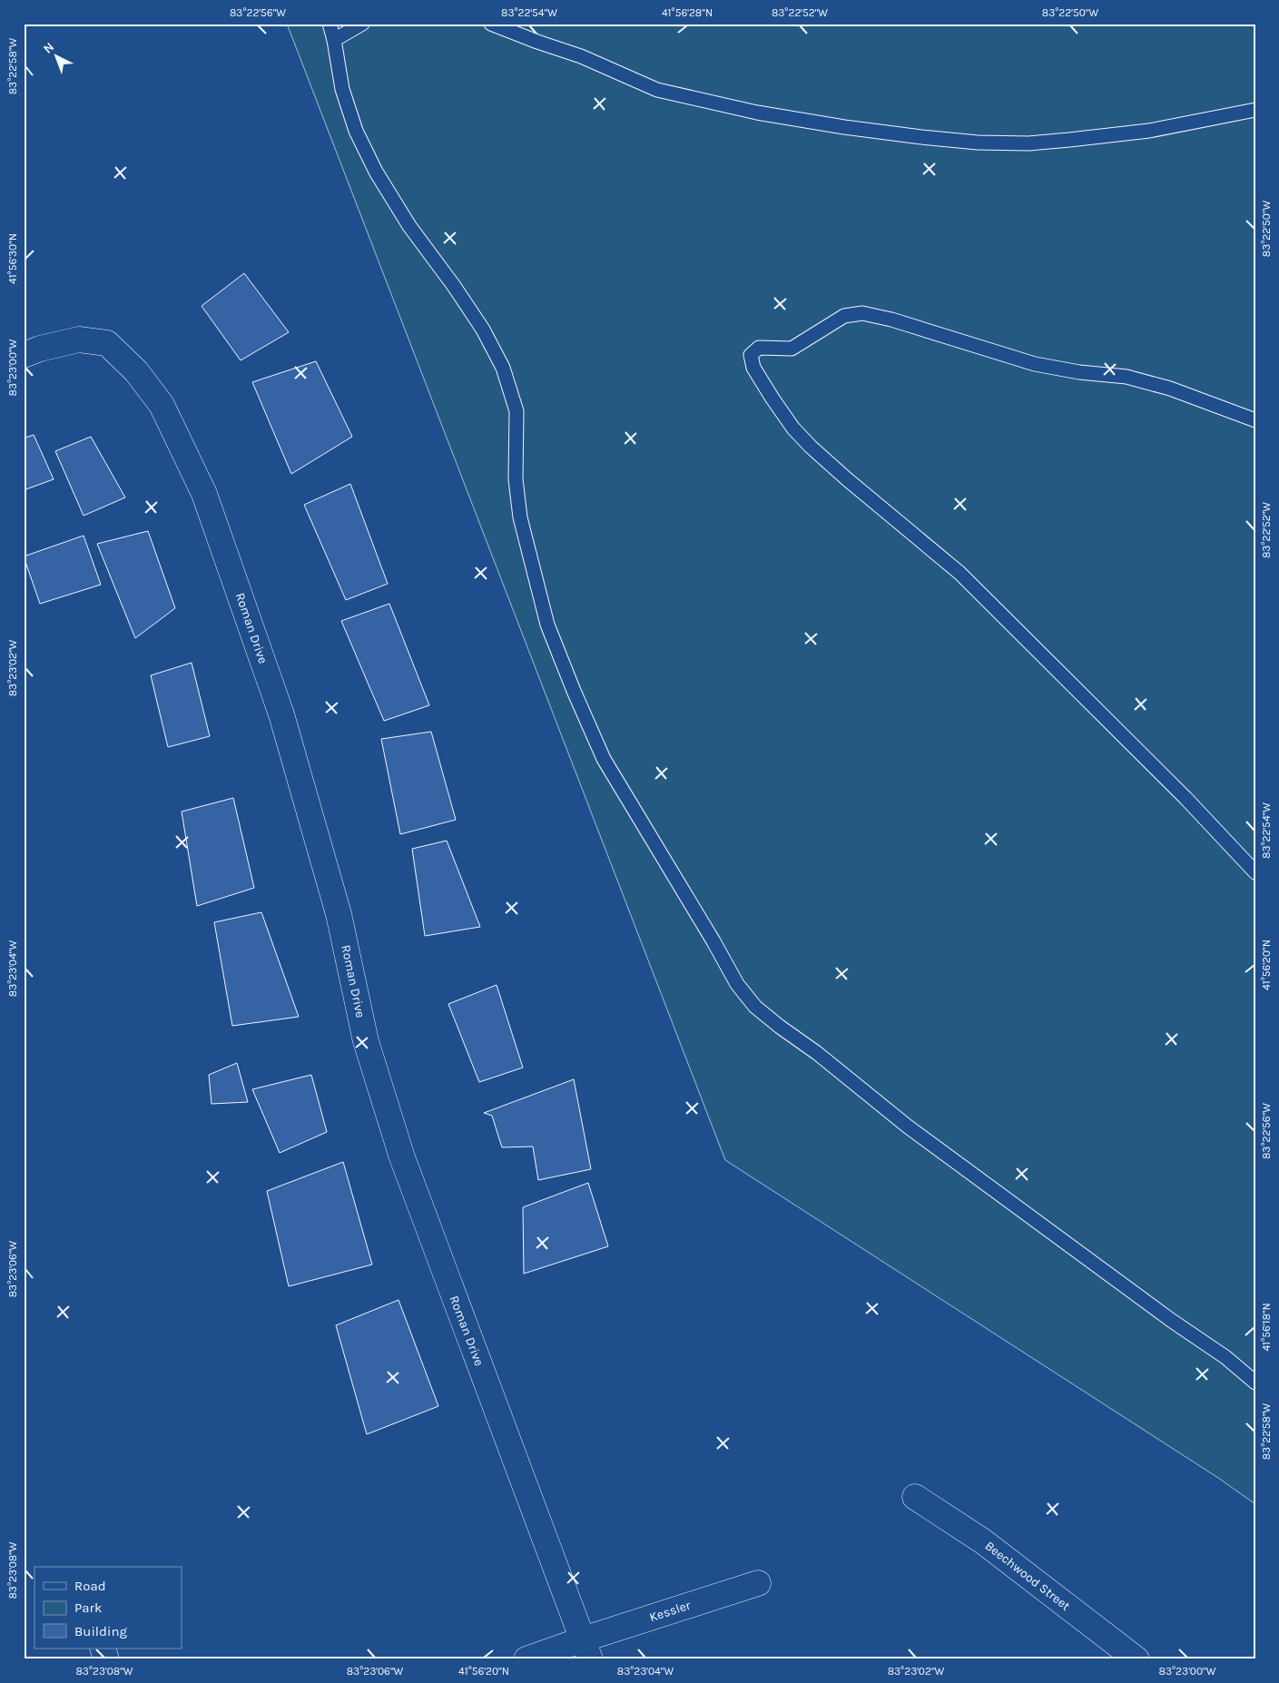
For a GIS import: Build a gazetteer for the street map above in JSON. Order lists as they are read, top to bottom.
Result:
{
  "streets": {
    "street": ["Roman Drive", "Beechwood Street", "Kessler"]
  },
  "crossings": [
    ["Roman Drive", "Kessler"]
  ],
  "legend": ["Road", "Park", "Building"],
  "north": "top left",
  "coordinates": [
    "83°22'56\"W",
    "83°22'54\"W",
    "41°56'28\"N",
    "83°22'52\"W",
    "83°22'50\"W",
    "83°22'58\"W",
    "41°56'30\"N",
    "83°23'00\"W",
    "83°23'02\"W",
    "41°56'20\"N",
    "83°23'04\"W",
    "83°23'06\"W",
    "41°56'18\"N",
    "83°23'08\"W"
  ]
}
